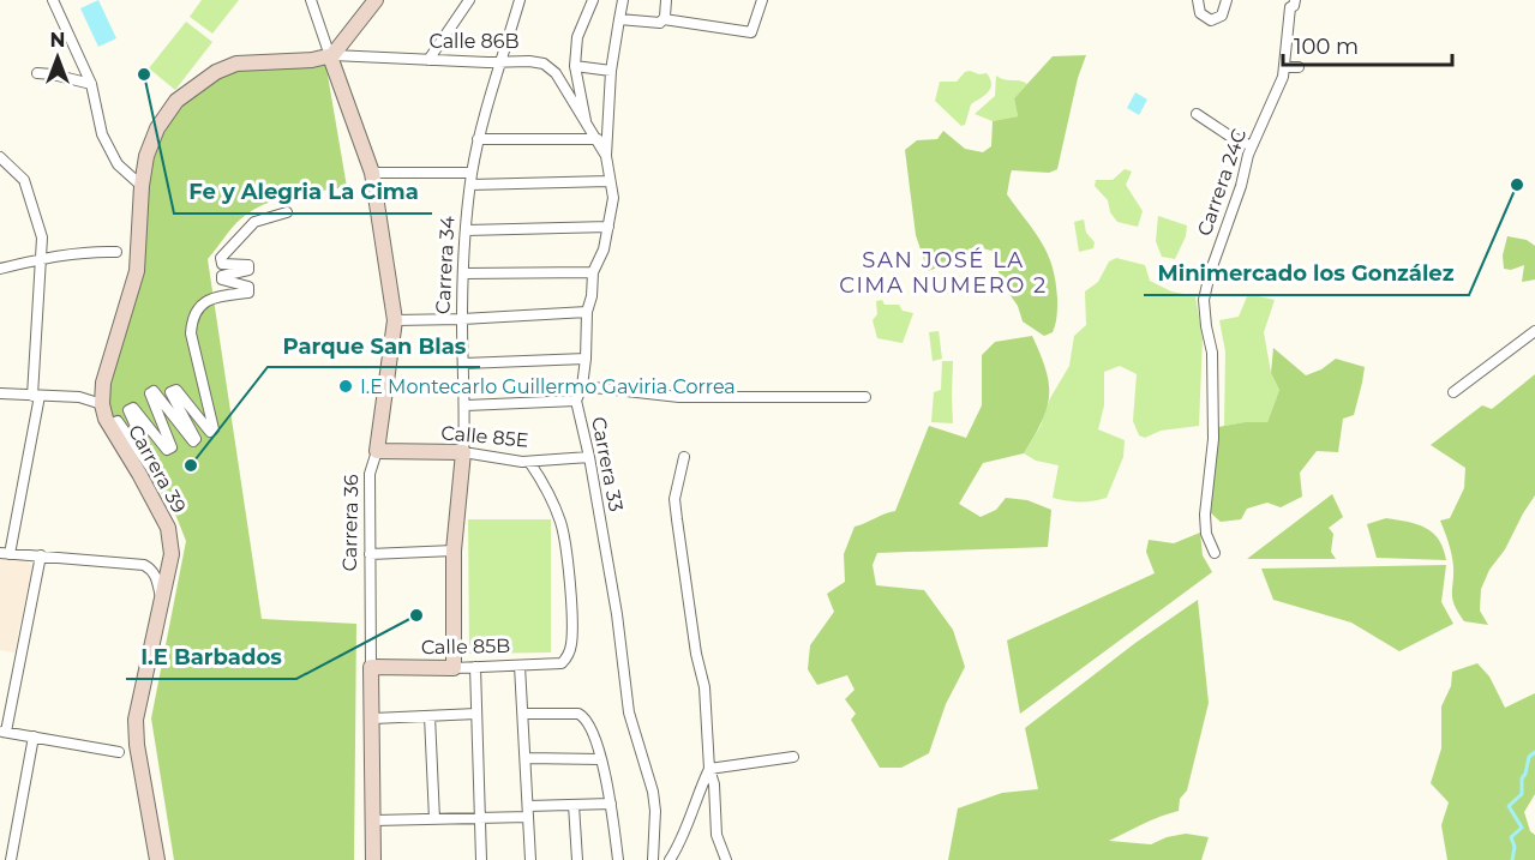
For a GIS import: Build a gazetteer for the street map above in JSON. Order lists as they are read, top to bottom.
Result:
{
  "streets": {
    "main road": [
      "Calle 86B",
      "Carrera 34",
      "Calle 85E",
      "Carrera 39",
      "Carrera 36",
      "Calle 85B"
    ],
    "street": ["Carrera 24C", "Carrera 33"]
  },
  "crossings": [
    ["Calle 86B", "Carrera 34"],
    ["Calle 86B", "Carrera 33"],
    ["Calle 86B", "Carrera 36"],
    ["Carrera 34", "Calle 85E"],
    ["Carrera 34", "Calle 85B"],
    ["Calle 85E", "Carrera 33"],
    ["Calle 85E", "Carrera 36"],
    ["Calle 85E", "Calle 85B"],
    ["Carrera 36", "Calle 85B"]
  ],
  "districts": ["SAN JOSÉ LA CIMA NUMERO 2"],
  "places": [
    "Fe y Alegria La Cima",
    "Minimercado los González",
    "I.E Montecarlo Guillermo Gaviria Correa",
    "Parque San Blas",
    "I.E Barbados"
  ],
  "scale_bar": "100 m",
  "north": "top"
}
